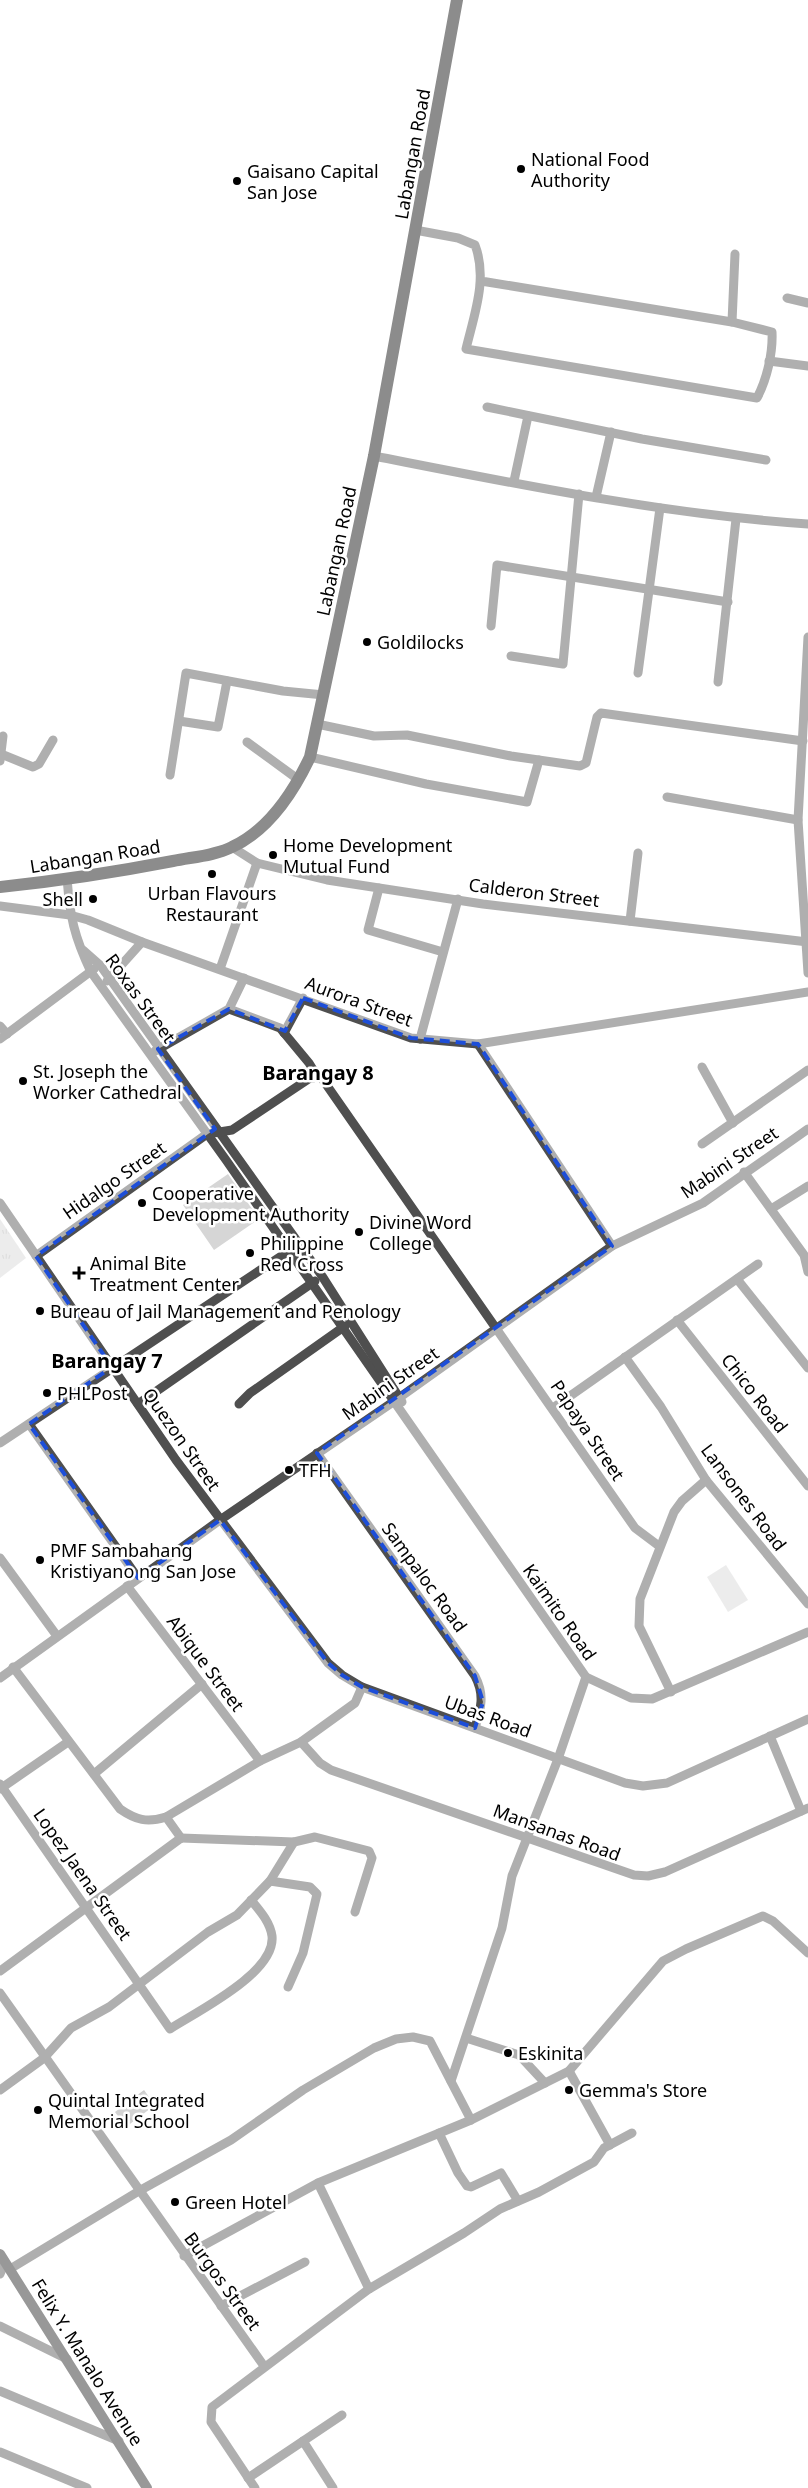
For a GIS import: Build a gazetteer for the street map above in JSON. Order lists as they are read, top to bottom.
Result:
{
  "streets": {
    "main road": ["Labangan Road", "Felix Y. Manalo Avenue"],
    "street": [
      "Calderon Street",
      "Roxas Street",
      "Aurora Street",
      "Mabini Street",
      "Hidalgo Street",
      "Chico Road",
      "Papaya Street",
      "Quezon Street",
      "Lansones Road",
      "Sampaloc Road",
      "Kaimito Road",
      "Abique Street",
      "Ubas Road",
      "Mansanas Road",
      "Lopez Jaena Street",
      "Burgos Street"
    ]
  },
  "crossings": [
    ["Labangan Road", "Calderon Street"],
    ["Labangan Road", "Roxas Street"],
    ["Roxas Street", "Aurora Street"],
    ["Roxas Street", "Mabini Street"],
    ["Roxas Street", "Hidalgo Street"],
    ["Roxas Street", "Kaimito Road"],
    ["Mabini Street", "Papaya Street"],
    ["Mabini Street", "Quezon Street"],
    ["Mabini Street", "Sampaloc Road"],
    ["Mabini Street", "Abique Street"],
    ["Mabini Street", "Ubas Road"],
    ["Hidalgo Street", "Papaya Street"],
    ["Hidalgo Street", "Quezon Street"],
    ["Quezon Street", "Ubas Road"],
    ["Sampaloc Road", "Ubas Road"]
  ],
  "districts": ["Barangay 8", "Barangay 7"],
  "places": {
    "other": [
      "National Food Authority",
      "Gaisano Capital San Jose",
      "Goldilocks",
      "Home Development Mutual Fund",
      "Urban Flavours Restaurant",
      "Shell",
      "St. Joseph the Worker Cathedral",
      "Cooperative Development Authority",
      "Divine Word College",
      "Philippine Red Cross",
      "Bureau of Jail Management and Penology",
      "PHLPost",
      "TFH",
      "PMF Sambahang Kristiyano ng San Jose",
      "Eskinita",
      "Gemma's Store",
      "Quintal Integrated Memorial School",
      "Green Hotel"
    ],
    "health": ["Animal Bite Treatment Center"]
  }
}
